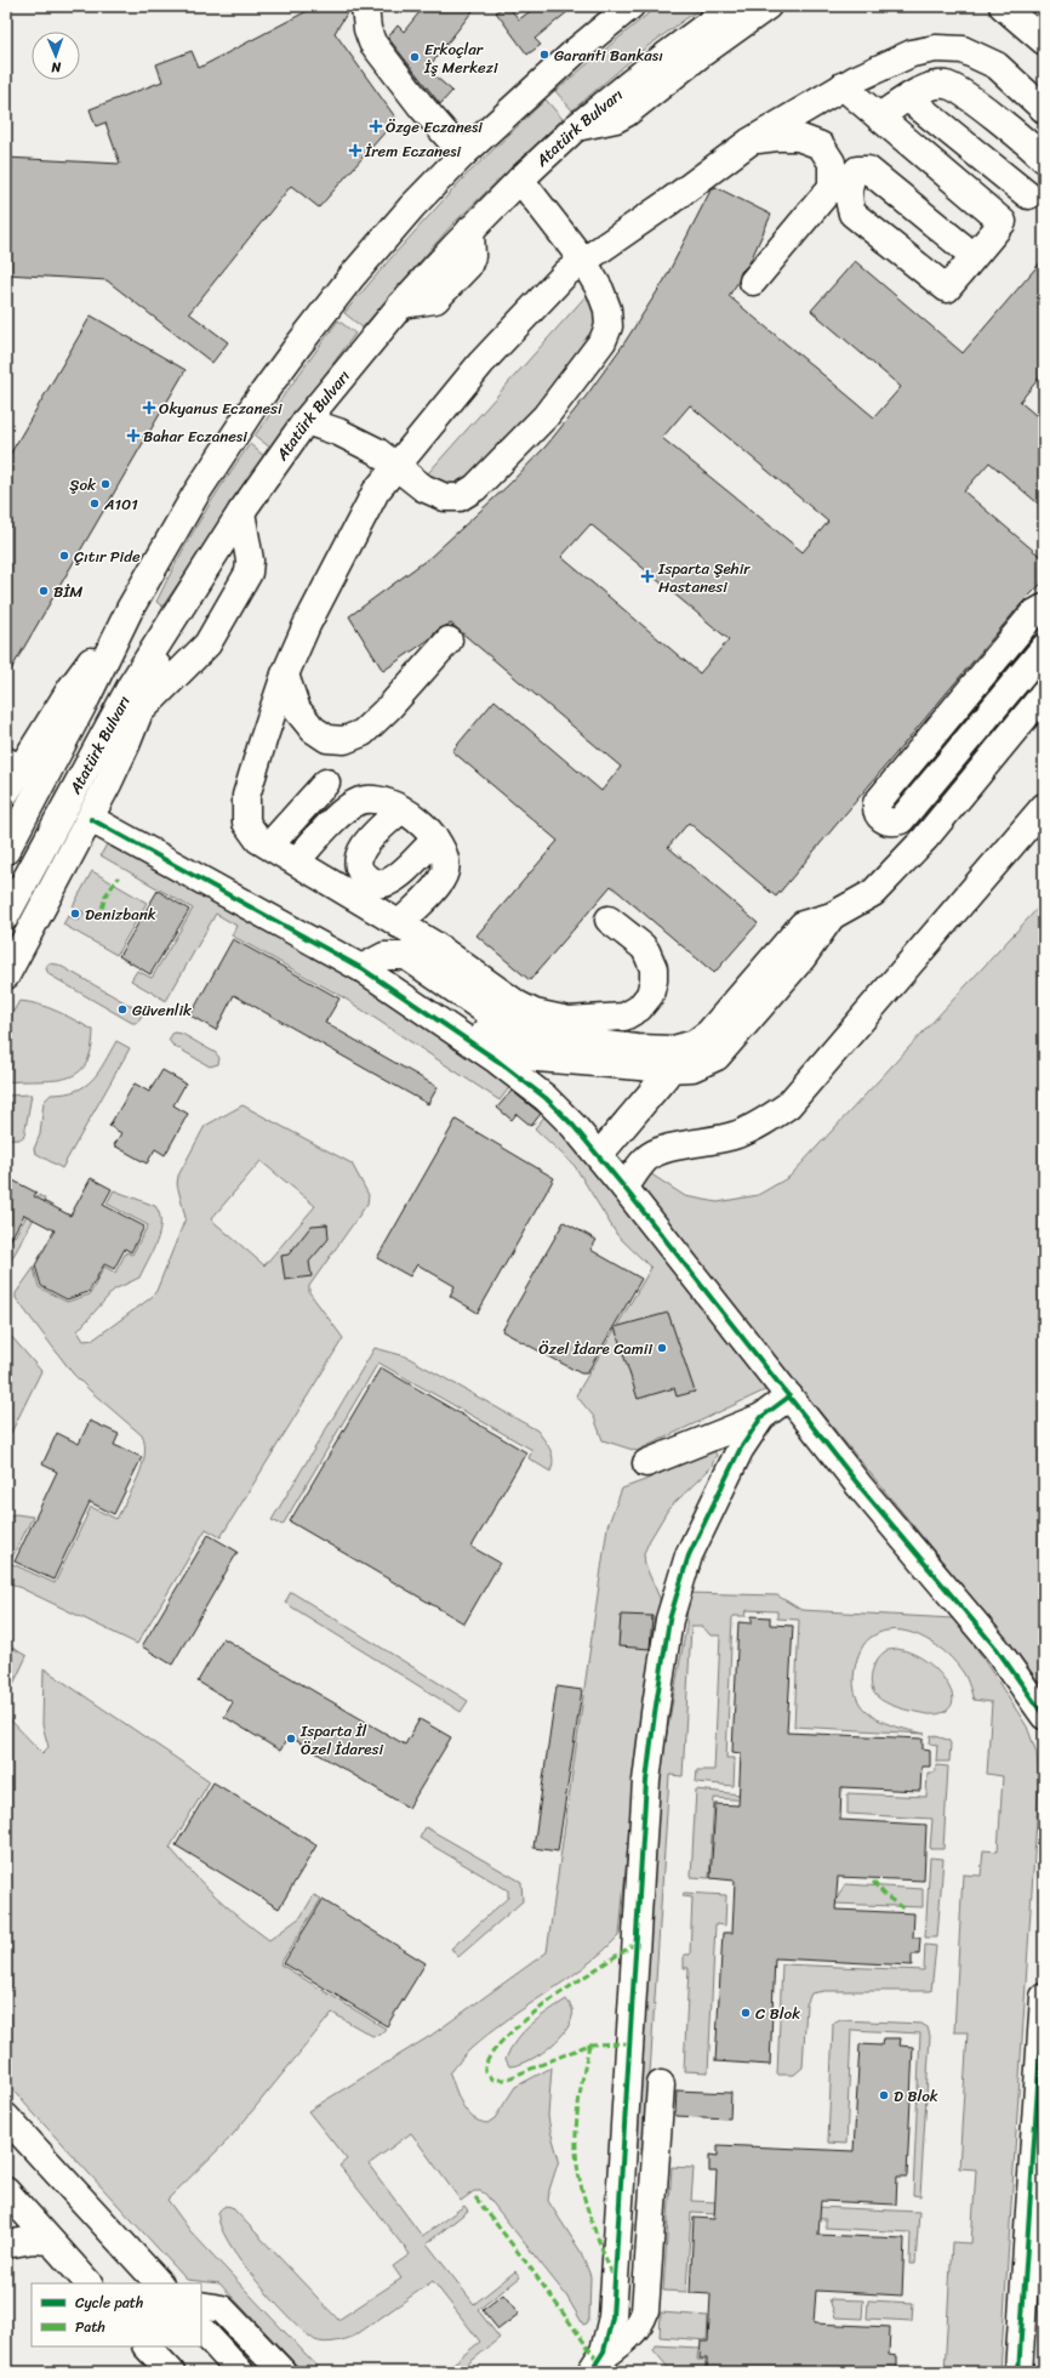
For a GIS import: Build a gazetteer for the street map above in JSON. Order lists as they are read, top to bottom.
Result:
{
  "streets": {
    "main road": ["Atatürk Bulvarı"]
  },
  "places": {
    "other": [
      "Garanti Bankası",
      "Erkoçlar İş Merkezi",
      "Şok",
      "A101",
      "Çıtır Pide",
      "BİM",
      "Denizbank",
      "Güvenlik",
      "Özel İdare Camii",
      "Isparta İl Özel İdaresi",
      "C Blok",
      "D Blok"
    ],
    "health": [
      "Özge Eczanesi",
      "İrem Eczanesi",
      "Okyanus Eczanesi",
      "Bahar Eczanesi",
      "Isparta Şehir Hastanesi"
    ]
  },
  "legend": ["Cycle path", "Path"],
  "north": "bottom"
}
